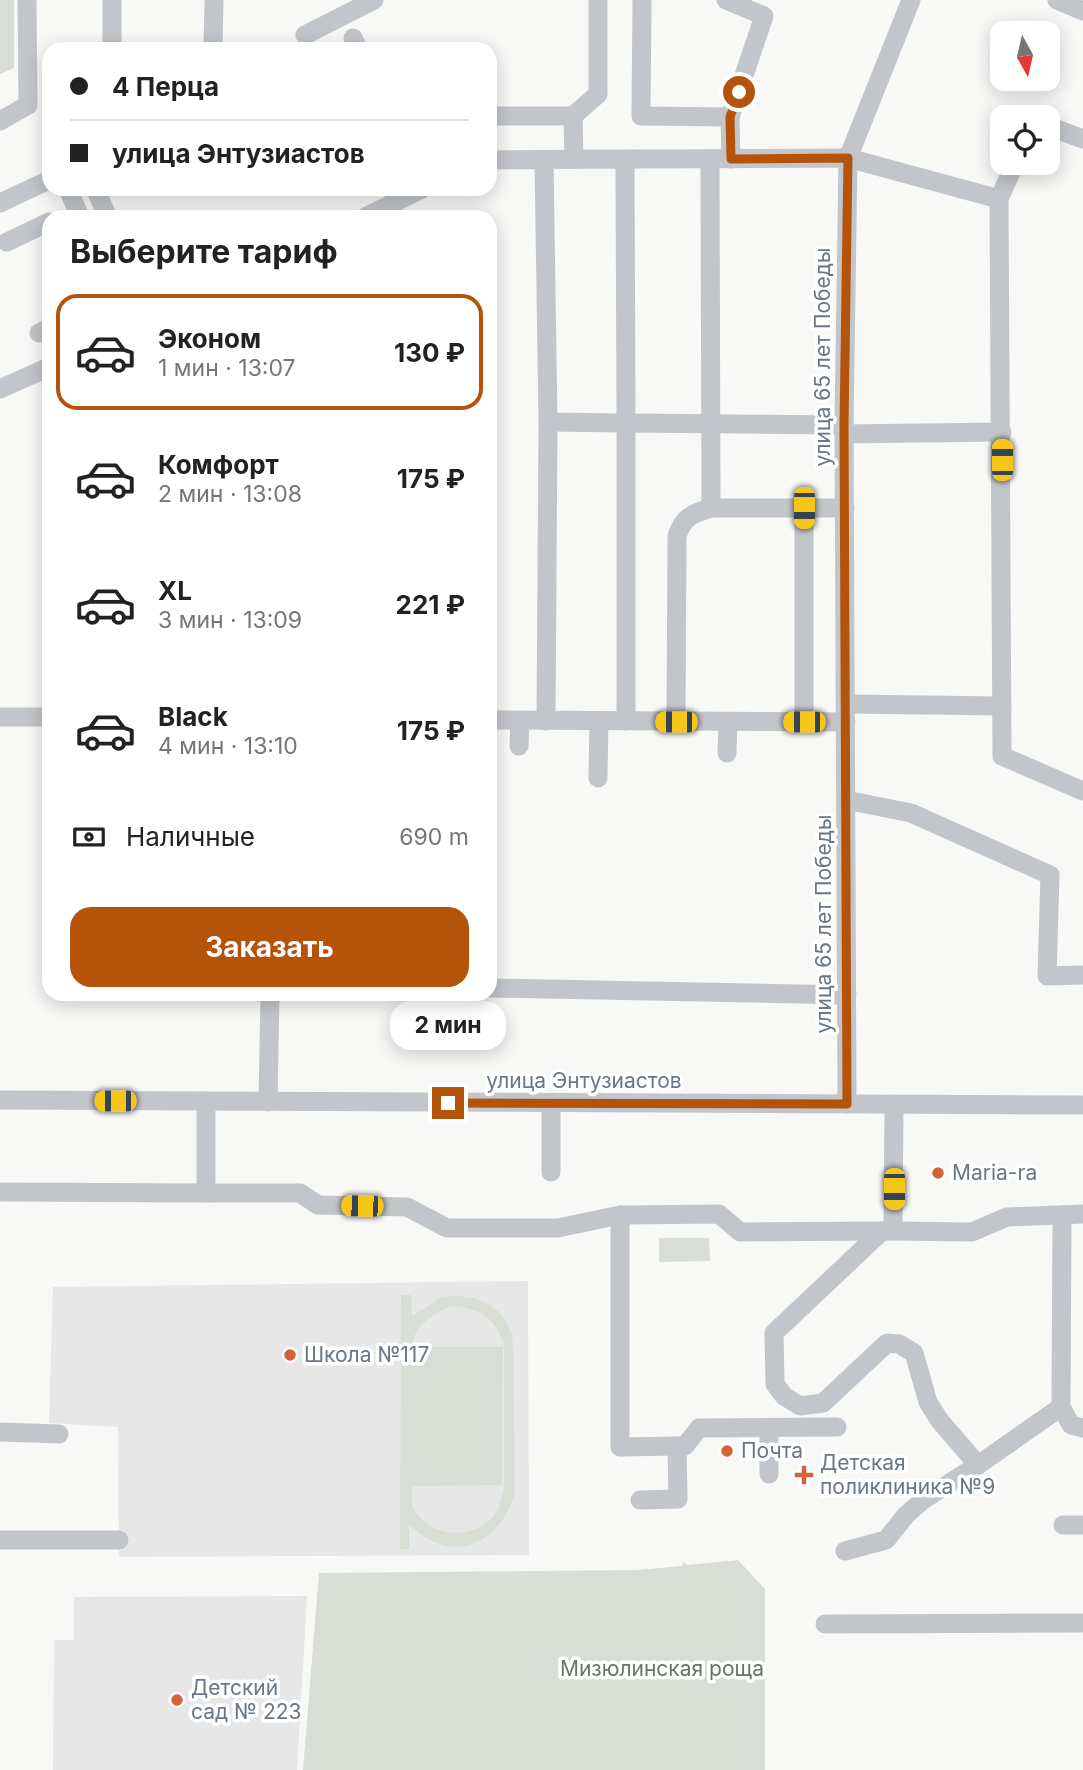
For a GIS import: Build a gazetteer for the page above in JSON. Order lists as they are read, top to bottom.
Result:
{
  "streets": {
    "street": ["улица 65 лет Победы", "улица Энтузиастов"]
  },
  "crossings": [
    ["улица 65 лет Победы", "улица Энтузиастов"]
  ],
  "parks": ["Мизюлинская роща"],
  "places": {
    "other": [
      "Maria-ra",
      "Школа №117",
      "Почта",
      "Детский сад № 223"
    ],
    "health": ["Детская поликлиника №9"]
  },
  "north": "bottom",
  "page": {
    "banner": ["4 Перца", "улица Энтузиастов"],
    "heading": "Выберите тариф",
    "list": [
      {
        "name": "Эконом",
        "note": "1 мин · 13:07",
        "value": "130 ₽"
      },
      {
        "name": "Комфорт",
        "note": "2 мин · 13:08",
        "value": "175 ₽"
      },
      {
        "name": "XL",
        "note": "3 мин · 13:09",
        "value": "221 ₽"
      },
      {
        "name": "Black",
        "note": "4 мин · 13:10",
        "value": "175 ₽"
      }
    ],
    "pay": ["Наличные", "690 m"],
    "buttons": "Заказать",
    "bubble": "2 мин"
  }
}
